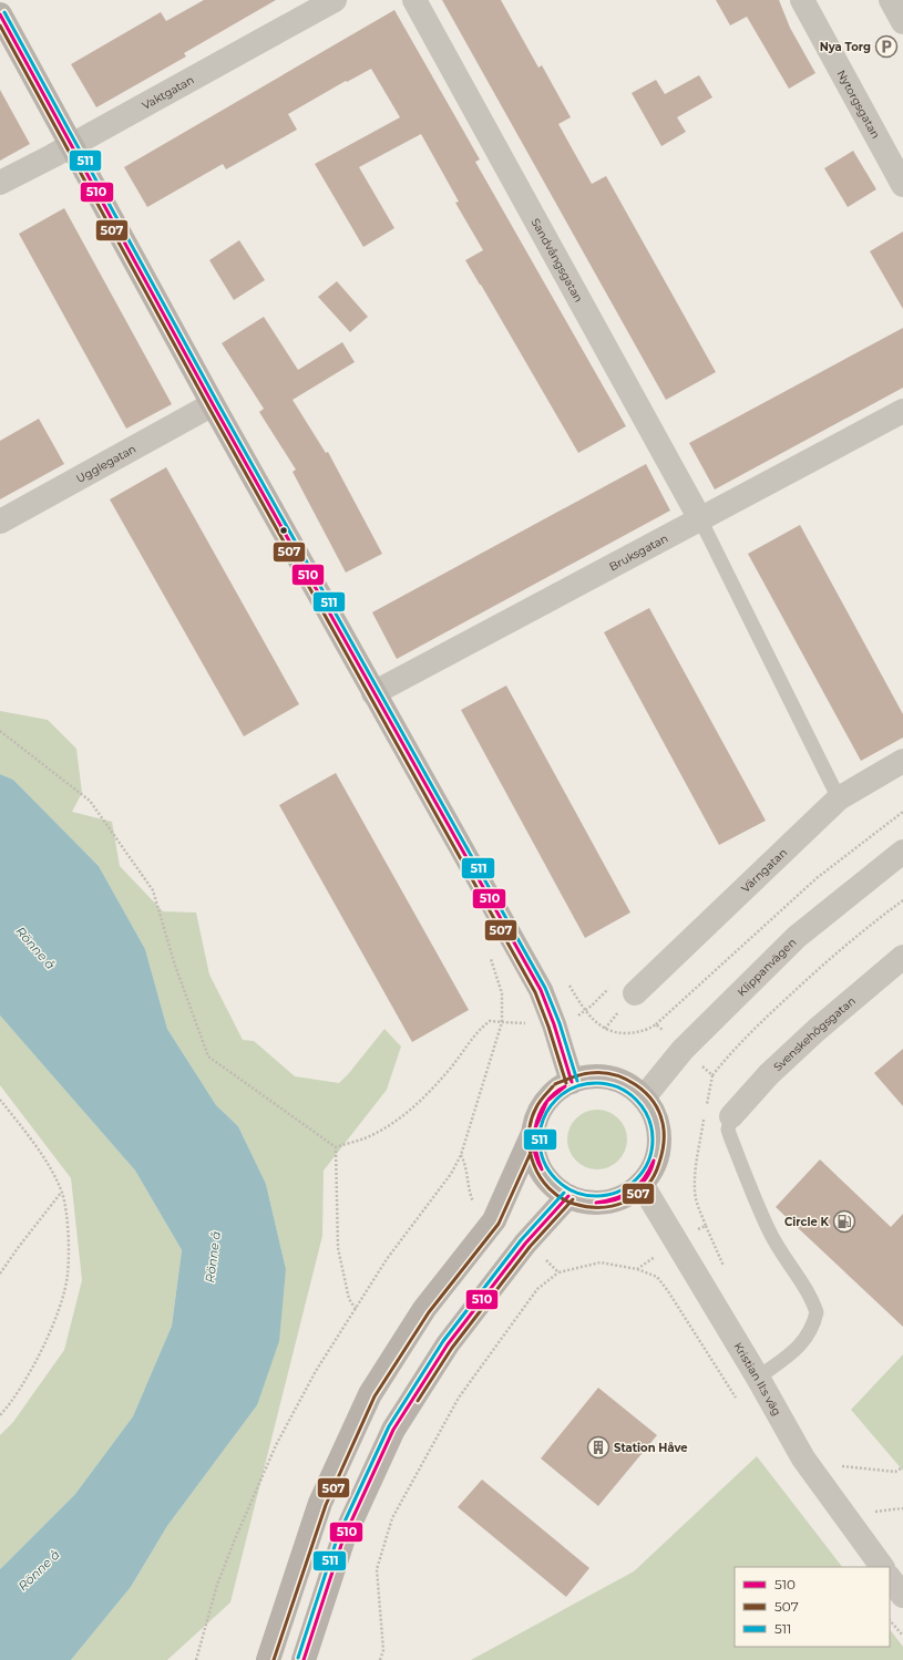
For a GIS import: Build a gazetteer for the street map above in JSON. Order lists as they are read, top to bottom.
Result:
{
  "streets": {
    "street": [
      "Vaktgatan",
      "Nytorgsgatan",
      "Sandvångsgatan",
      "Ugglegatan",
      "Bruksgatan",
      "Värngatan",
      "Klippanvägen",
      "Svenskehögsgatan",
      "Kristian II:s väg"
    ]
  },
  "crossings": [
    ["Sandvångsgatan", "Bruksgatan"],
    ["Klippanvägen", "Kristian II:s väg"]
  ],
  "water": ["Rönne å"],
  "places": {
    "parking": ["Nya Torg"],
    "fuel station": ["Circle K"],
    "building": ["Station Håve"]
  },
  "lines": ["transit line 511", "transit line 510", "transit line 507"],
  "legend": ["510", "507", "511"]
}
